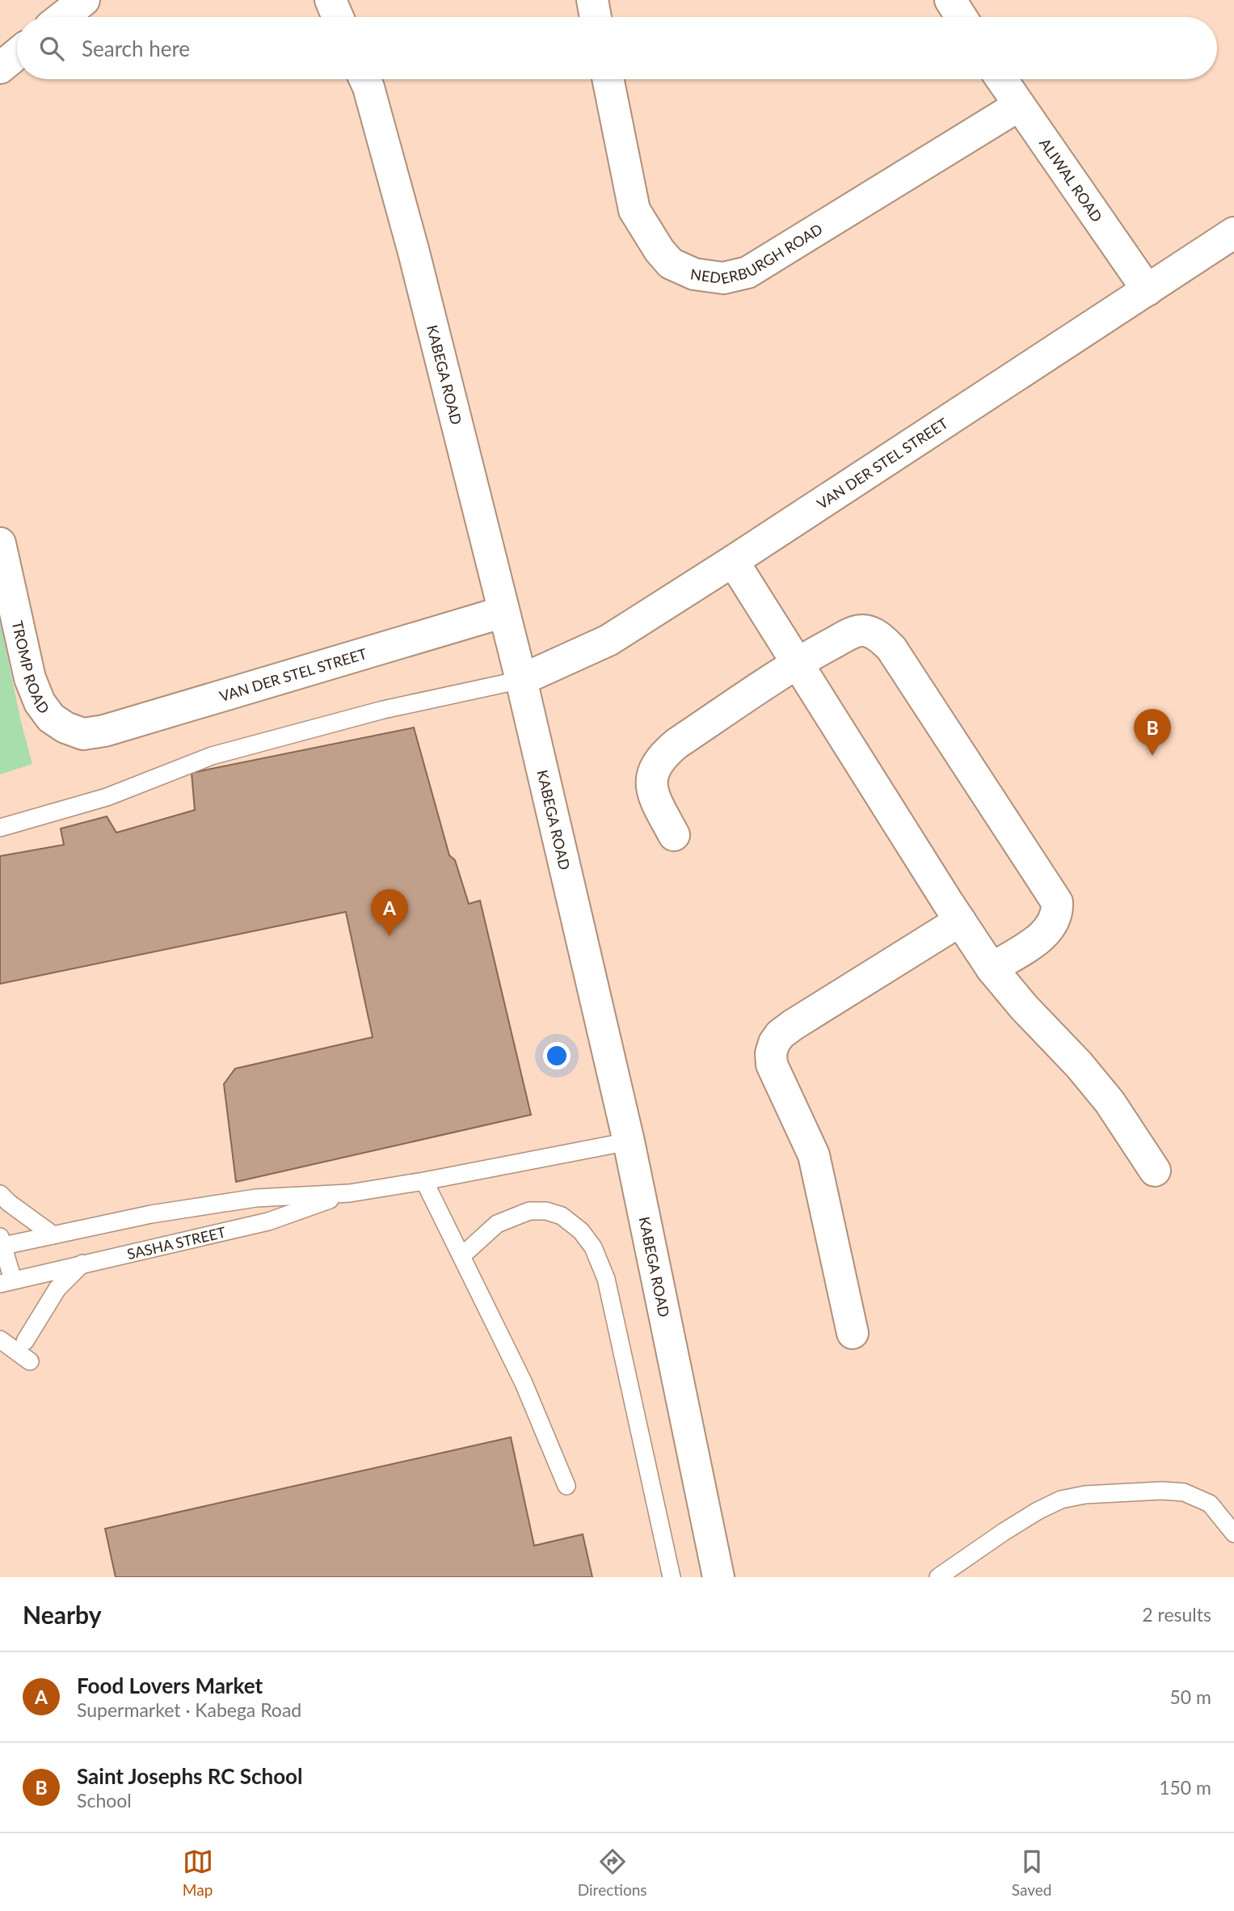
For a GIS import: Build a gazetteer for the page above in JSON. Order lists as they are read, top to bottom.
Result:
{
  "streets": {
    "street": [
      "ALIWAL ROAD",
      "NEDERBURGH ROAD",
      "KABEGA ROAD",
      "VAN DER STEL STREET",
      "TROMP ROAD"
    ],
    "lane": ["SASHA STREET"]
  },
  "crossings": [
    ["ALIWAL ROAD", "NEDERBURGH ROAD"],
    ["ALIWAL ROAD", "VAN DER STEL STREET"],
    ["KABEGA ROAD", "VAN DER STEL STREET"],
    ["KABEGA ROAD", "SASHA STREET"],
    ["VAN DER STEL STREET", "TROMP ROAD"]
  ],
  "page": {
    "search": "Search here",
    "pins": ["B", "A"],
    "heading": ["Nearby", "2 results"],
    "list": [
      {
        "mark": "A",
        "name": "Food Lovers Market",
        "note": "Supermarket · Kabega Road",
        "value": "50 m"
      },
      {
        "mark": "B",
        "name": "Saint Josephs RC School",
        "note": "School",
        "value": "150 m"
      }
    ],
    "nav": ["Map", "Directions", "Saved"]
  }
}
